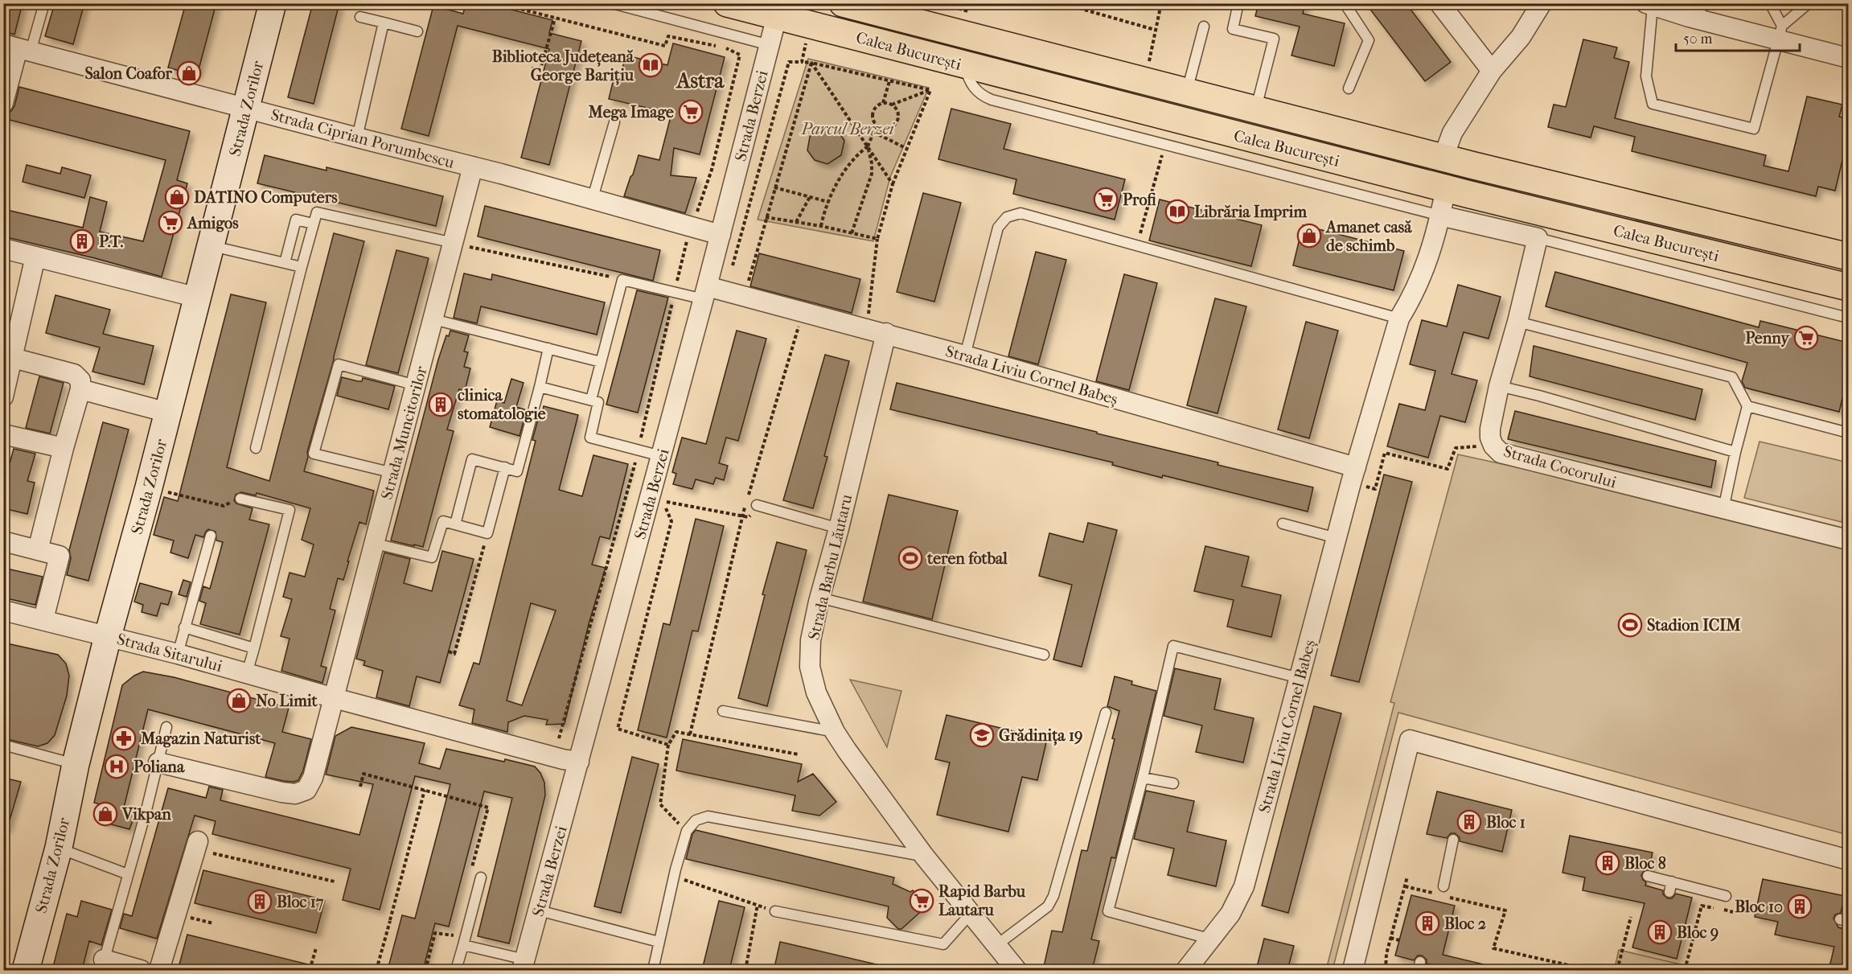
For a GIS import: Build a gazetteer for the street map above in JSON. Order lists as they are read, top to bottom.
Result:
{
  "streets": {
    "main road": ["Calea București"],
    "street": [
      "Strada Zorilor",
      "Strada Berzei",
      "Strada Ciprian Porumbescu",
      "Strada Liviu Cornel Babeș",
      "Strada Muncitorilor",
      "Strada Cocorului",
      "Strada Barbu Lăutaru",
      "Strada Sitarului"
    ]
  },
  "crossings": [
    ["Calea București", "Strada Berzei"],
    ["Calea București", "Strada Liviu Cornel Babeș"],
    ["Strada Zorilor", "Strada Ciprian Porumbescu"],
    ["Strada Zorilor", "Strada Sitarului"],
    ["Strada Berzei", "Strada Ciprian Porumbescu"],
    ["Strada Berzei", "Strada Liviu Cornel Babeș"],
    ["Strada Berzei", "Strada Sitarului"],
    ["Strada Ciprian Porumbescu", "Strada Muncitorilor"],
    ["Strada Liviu Cornel Babeș", "Strada Barbu Lăutaru"],
    ["Strada Muncitorilor", "Strada Sitarului"]
  ],
  "districts": ["Astra"],
  "parks": ["Parcul Berzei"],
  "places": {
    "library": ["Biblioteca Județeană George Barițiu", "Librăria Imprim"],
    "shop": [
      "Salon Coafor",
      "DATINO Computers",
      "Amanet casă de schimb",
      "No Limit",
      "Vikpan"
    ],
    "supermarket": [
      "Mega Image",
      "Profi",
      "Amigos",
      "Penny",
      "Rapid Barbu Lautaru"
    ],
    "building": [
      "P.T.",
      "clinica stomatologie",
      "Bloc 1",
      "Bloc 8",
      "Bloc 17",
      "Bloc 10",
      "Bloc 2",
      "Bloc 9"
    ],
    "sports": ["teren fotbal", "Stadion ICIM"],
    "school or university": ["Grădinița 19"],
    "pharmacy": ["Magazin Naturist"],
    "hospital": ["Poliana"]
  },
  "scale_bar": "50 m"
}
